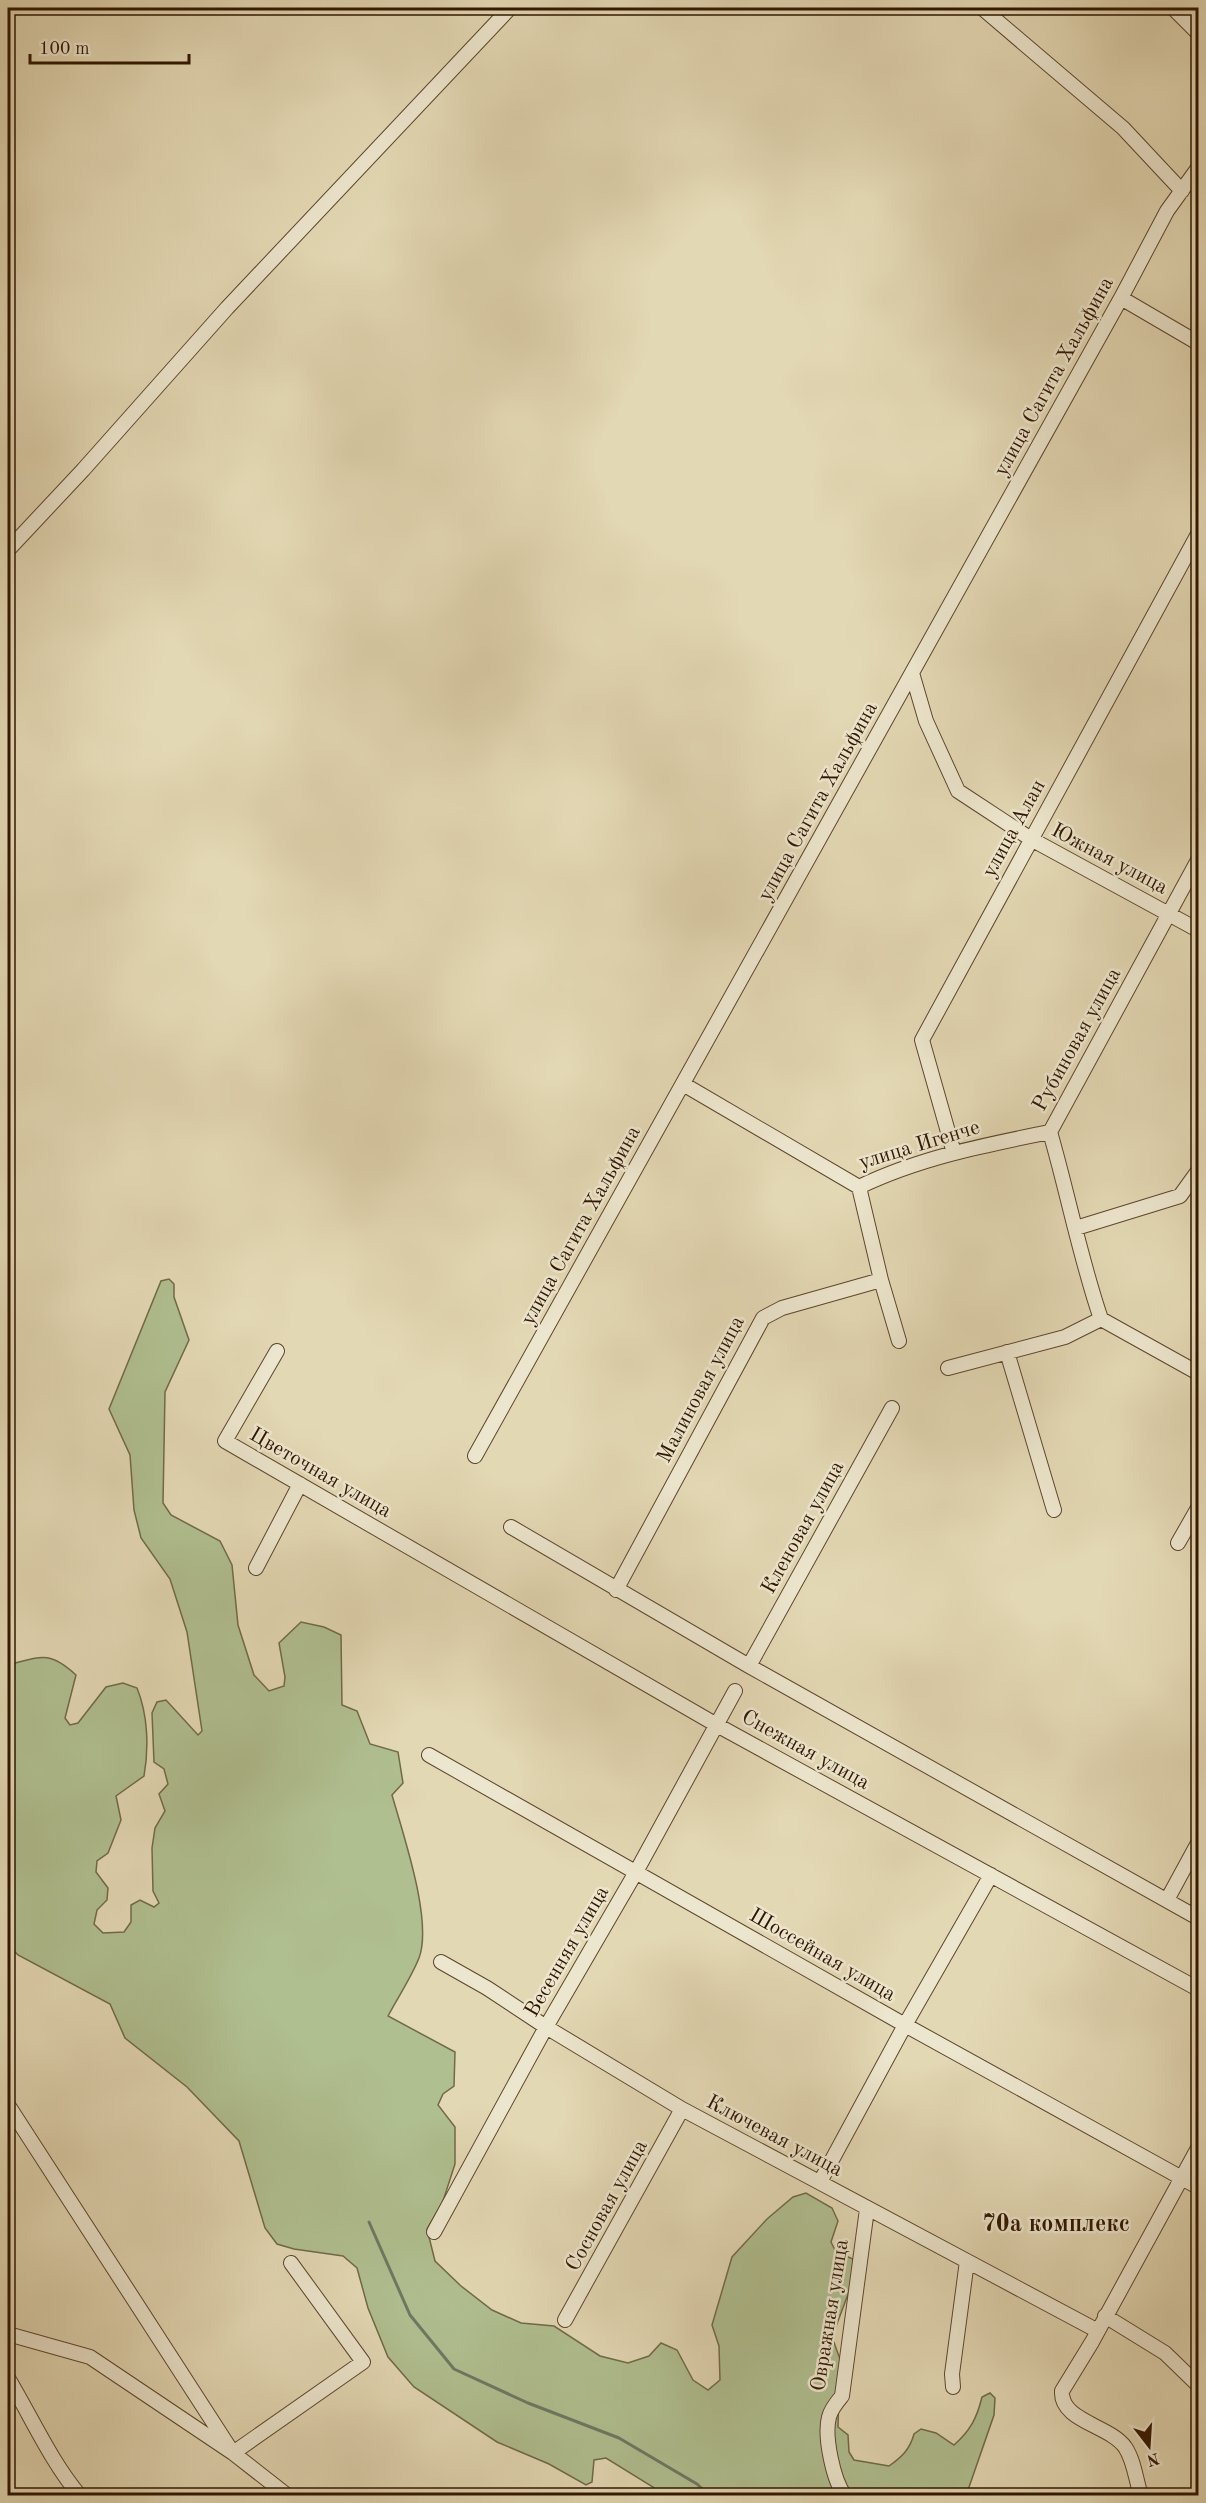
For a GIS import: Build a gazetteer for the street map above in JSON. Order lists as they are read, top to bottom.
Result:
{
  "streets": {
    "street": [
      "улица Сагита Хальфина",
      "улица Алан",
      "Южная улица",
      "Рубиновая улица",
      "улица Игенче",
      "Малиновая улица",
      "Цветочная улица",
      "Кленовая улица",
      "Снежная улица",
      "Весенняя улица",
      "Шоссейная улица",
      "Ключевая улица",
      "Сосновая улица",
      "Овражная улица"
    ]
  },
  "crossings": [
    ["улица Сагита Хальфина", "Южная улица"],
    ["улица Сагита Хальфина", "улица Игенче"],
    ["улица Алан", "Южная улица"],
    ["улица Алан", "улица Игенче"],
    ["Южная улица", "Рубиновая улица"],
    ["Рубиновая улица", "улица Игенче"],
    ["Цветочная улица", "Снежная улица"],
    ["Снежная улица", "Весенняя улица"],
    ["Весенняя улица", "Шоссейная улица"],
    ["Весенняя улица", "Ключевая улица"],
    ["Ключевая улица", "Сосновая улица"],
    ["Ключевая улица", "Овражная улица"]
  ],
  "districts": ["70а комплекс"],
  "scale_bar": "100 m",
  "north": "bottom"
}
